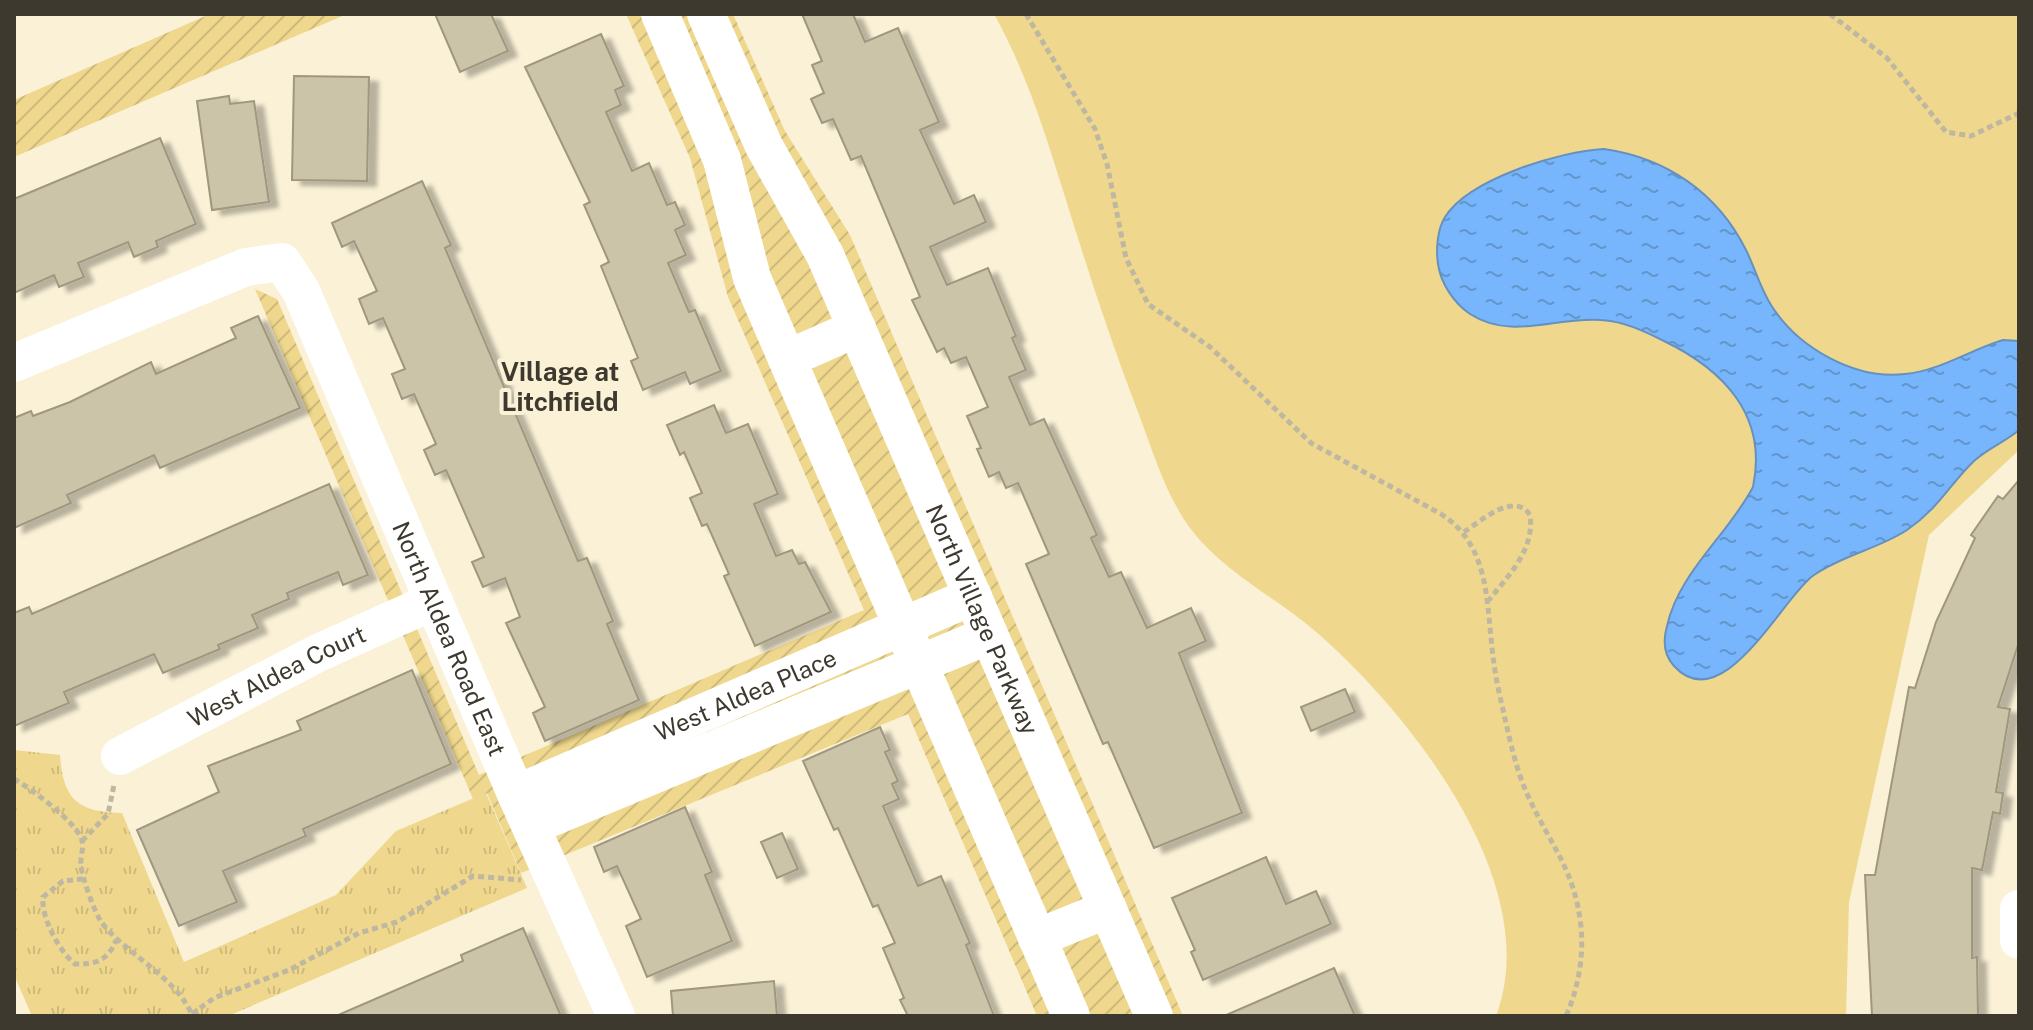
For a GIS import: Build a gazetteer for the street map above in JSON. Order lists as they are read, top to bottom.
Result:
{
  "streets": {
    "street": [
      "North Village Parkway",
      "North Aldea Road East",
      "West Aldea Court",
      "West Aldea Place"
    ]
  },
  "crossings": [
    ["North Village Parkway", "West Aldea Place"],
    ["North Aldea Road East", "West Aldea Court"],
    ["North Aldea Road East", "West Aldea Place"]
  ],
  "districts": ["Village at Litchfield"]
}
